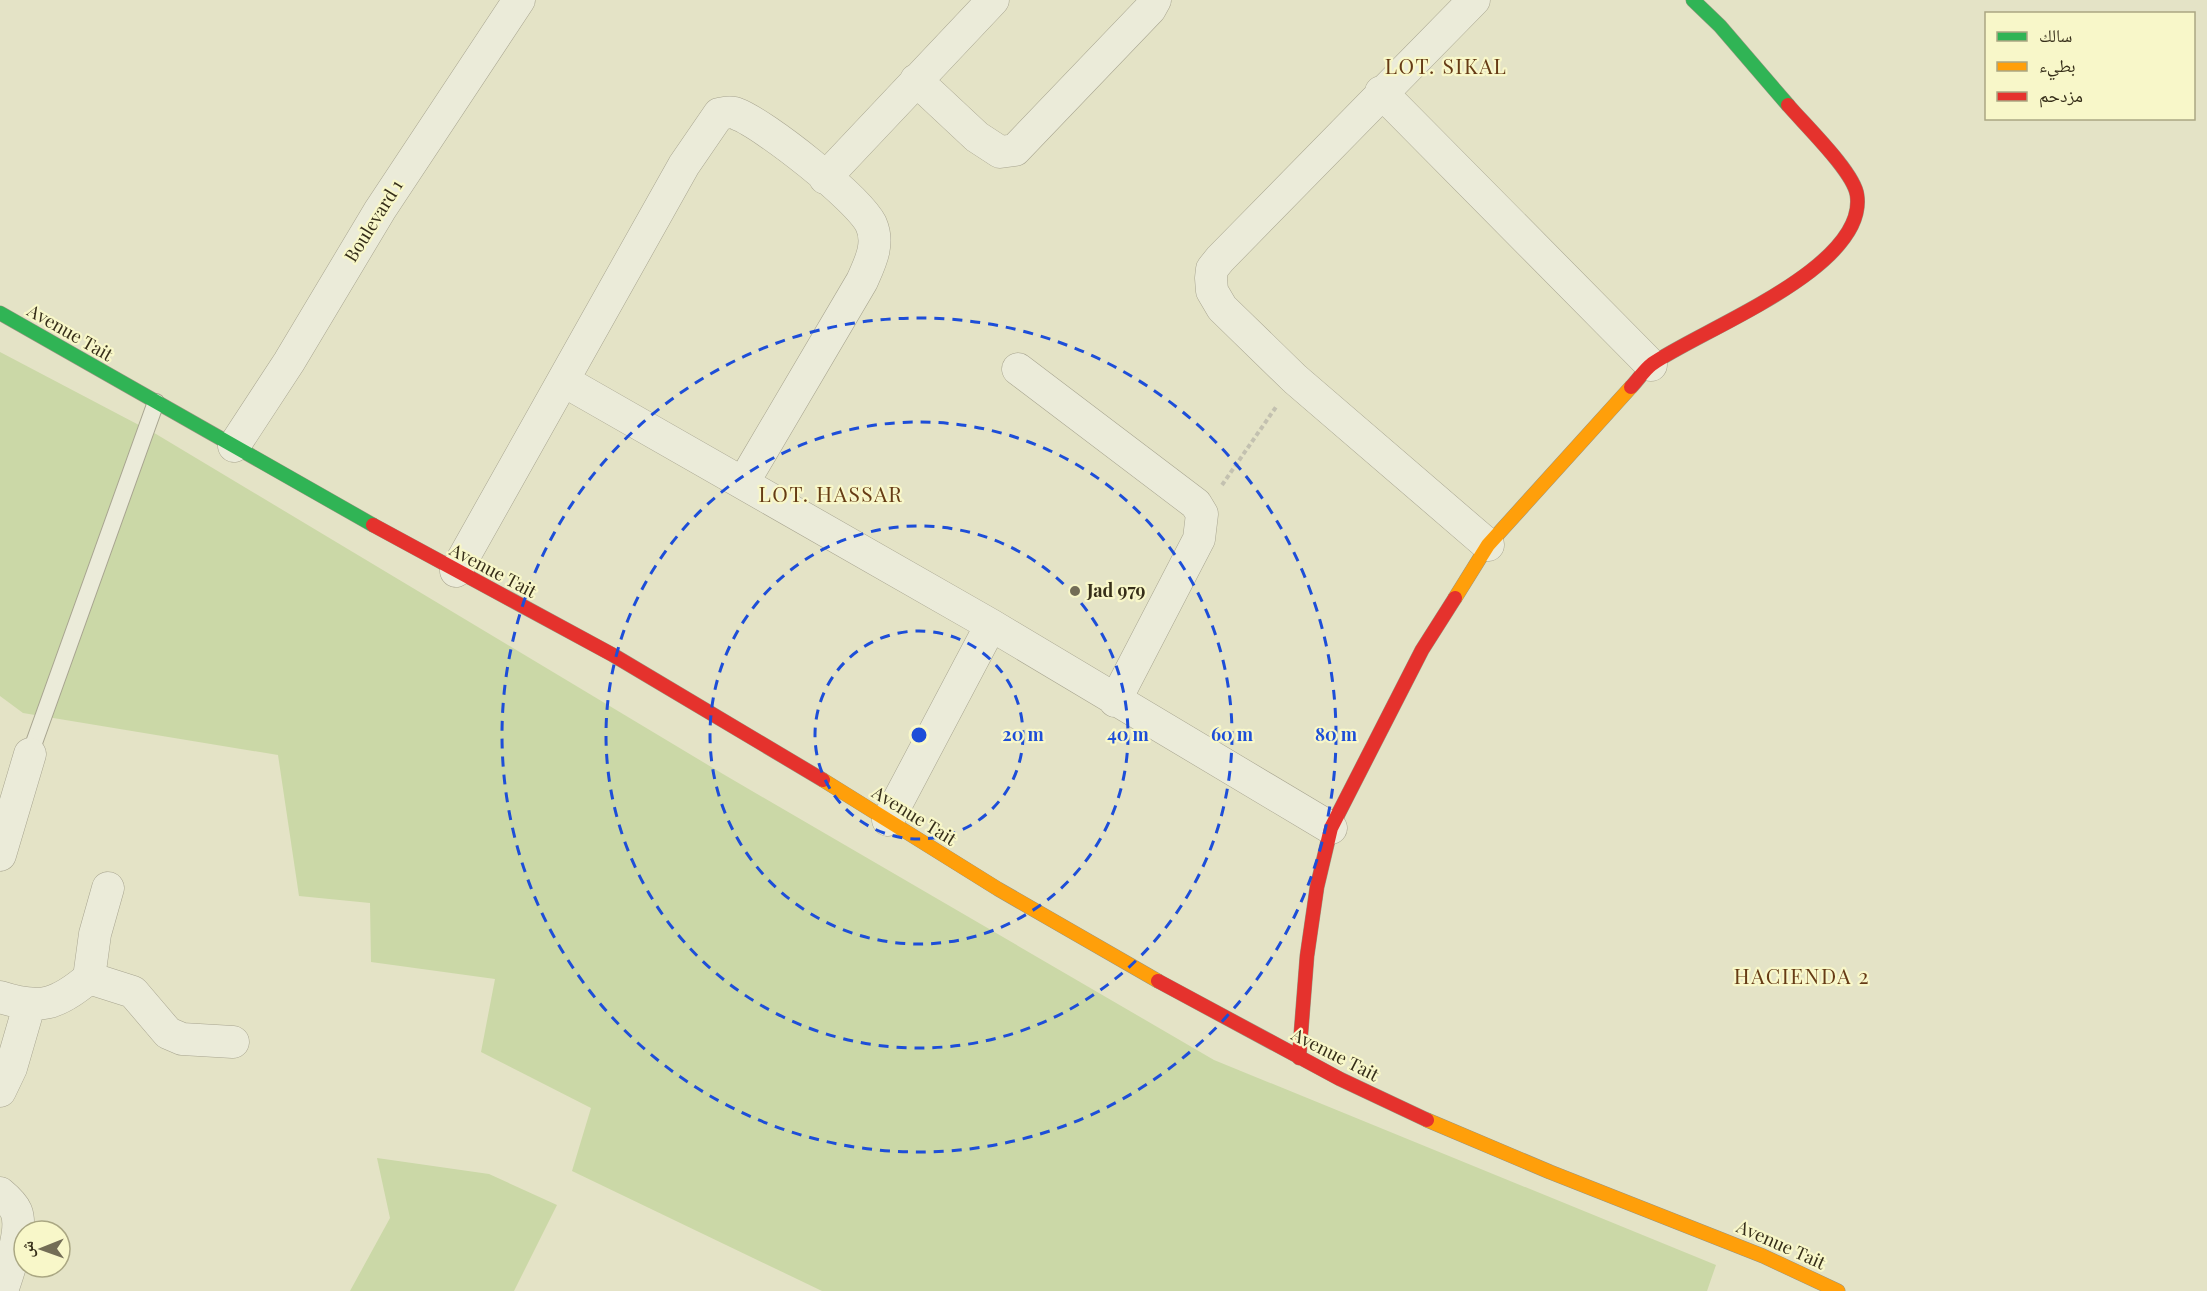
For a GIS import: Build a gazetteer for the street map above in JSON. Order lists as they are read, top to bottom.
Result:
{
  "streets": {
    "street": ["Boulevard 1", "Avenue Tait"]
  },
  "crossings": [
    ["Boulevard 1", "Avenue Tait"]
  ],
  "districts": ["LOT. SIKAL", "LOT. HASSAR", "HACIENDA 2"],
  "places": ["Jad 979"],
  "legend": ["سالك", "بطيء", "مزدحم"],
  "north": "left",
  "rings": [
    "20 m",
    "40 m",
    "60 m",
    "80 m"
  ]
}
